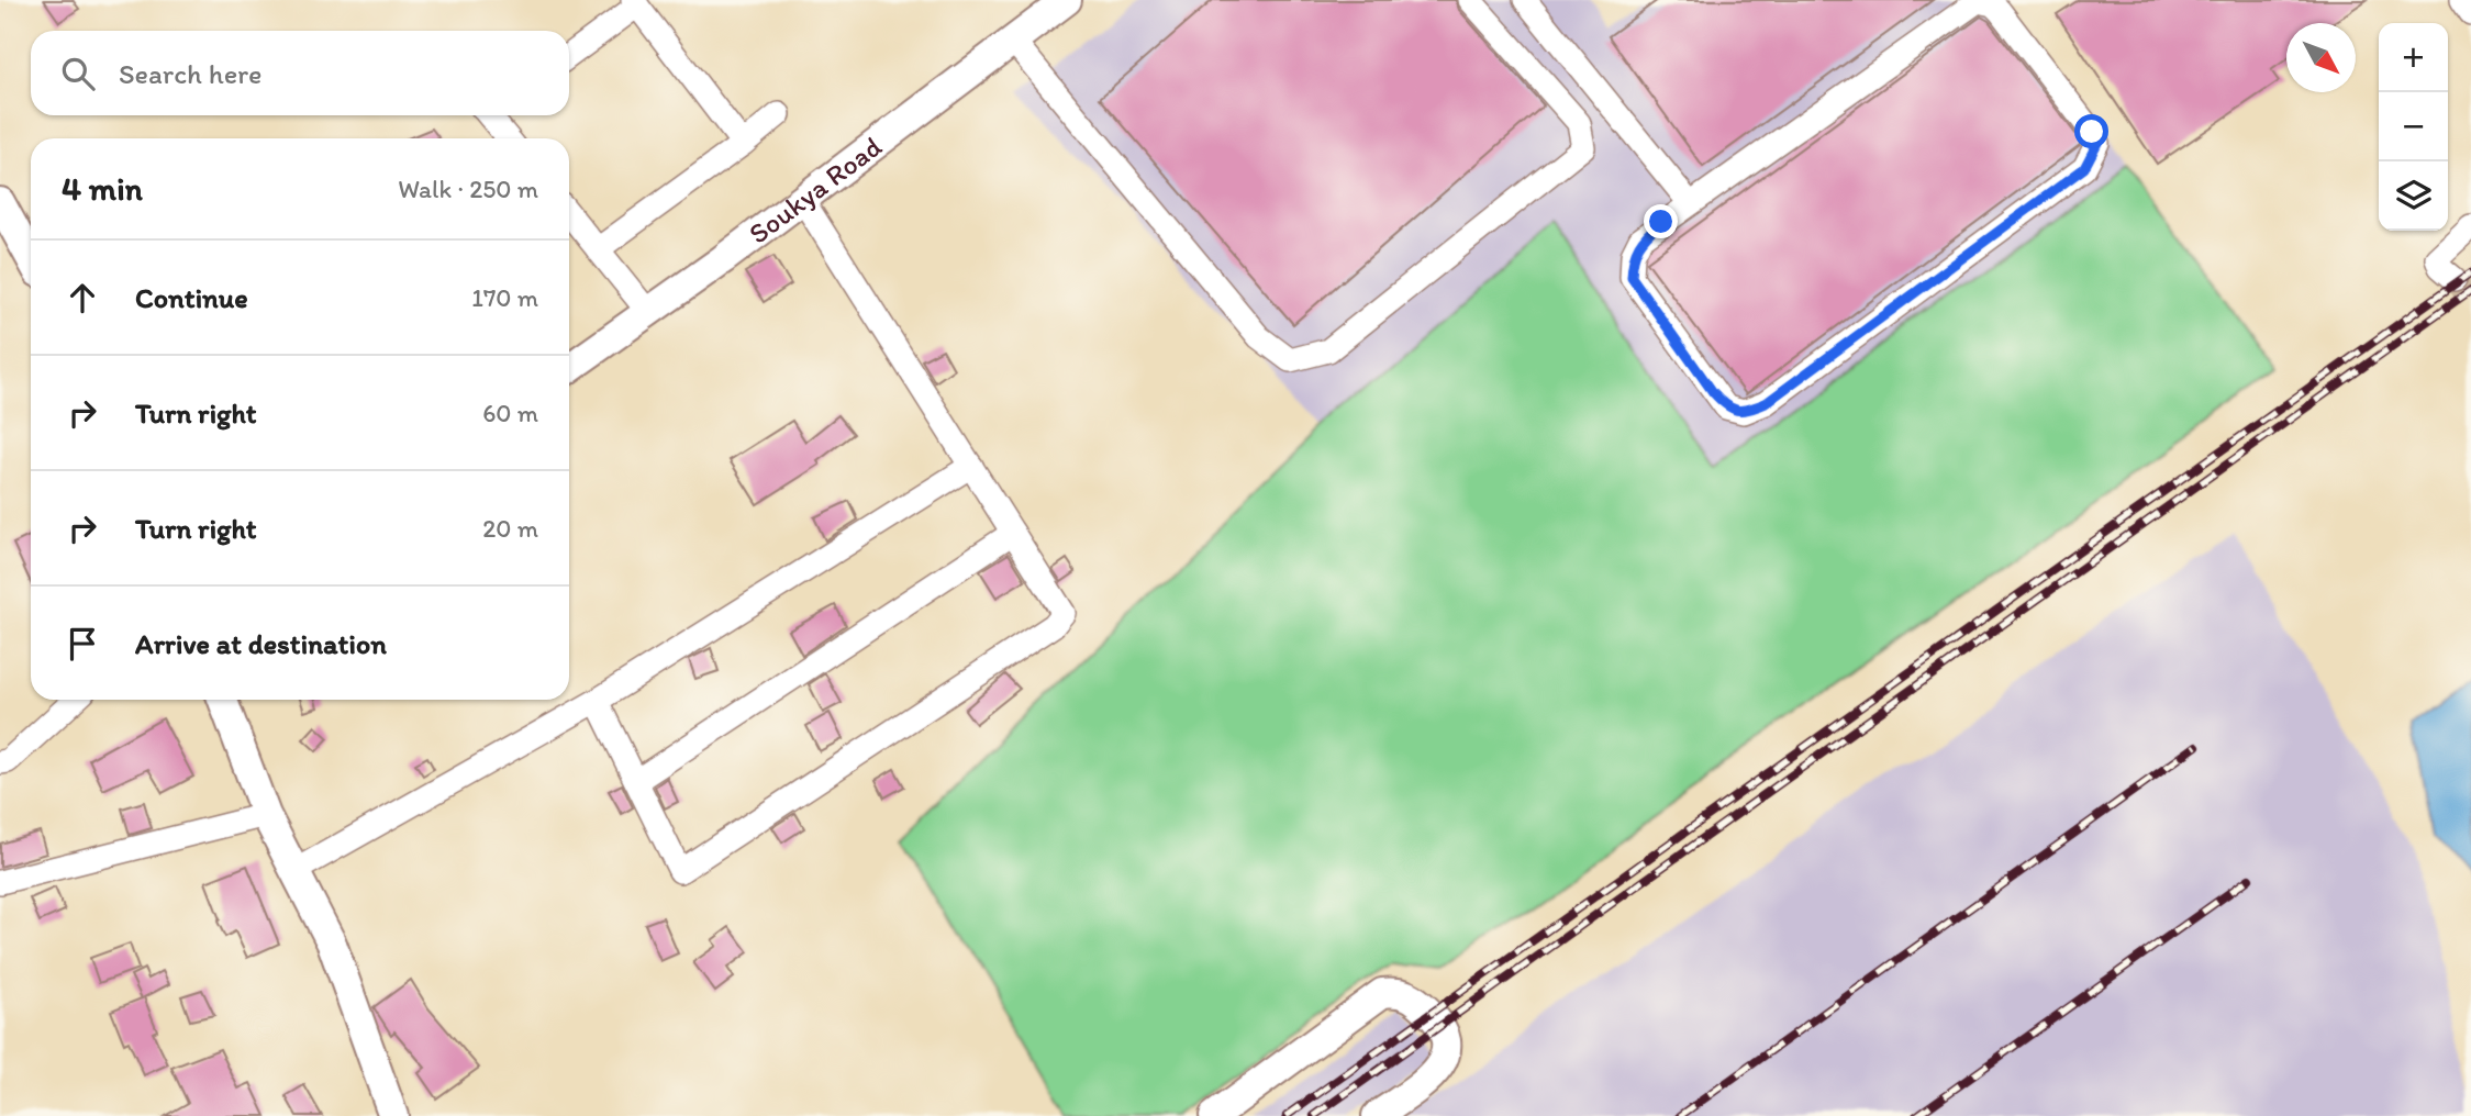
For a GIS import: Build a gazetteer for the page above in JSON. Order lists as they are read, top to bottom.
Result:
{
  "streets": {
    "main road": ["Soukya Road"]
  },
  "north": "bottom right",
  "page": {
    "map_buttons": ["+", "−"],
    "search": "Search here",
    "heading": ["4 min", "Walk · 250 m"],
    "list": [
      ["Continue", "170 m"],
      ["Turn right", "60 m"],
      ["Turn right", "20 m"],
      "Arrive at destination"
    ]
  }
}
